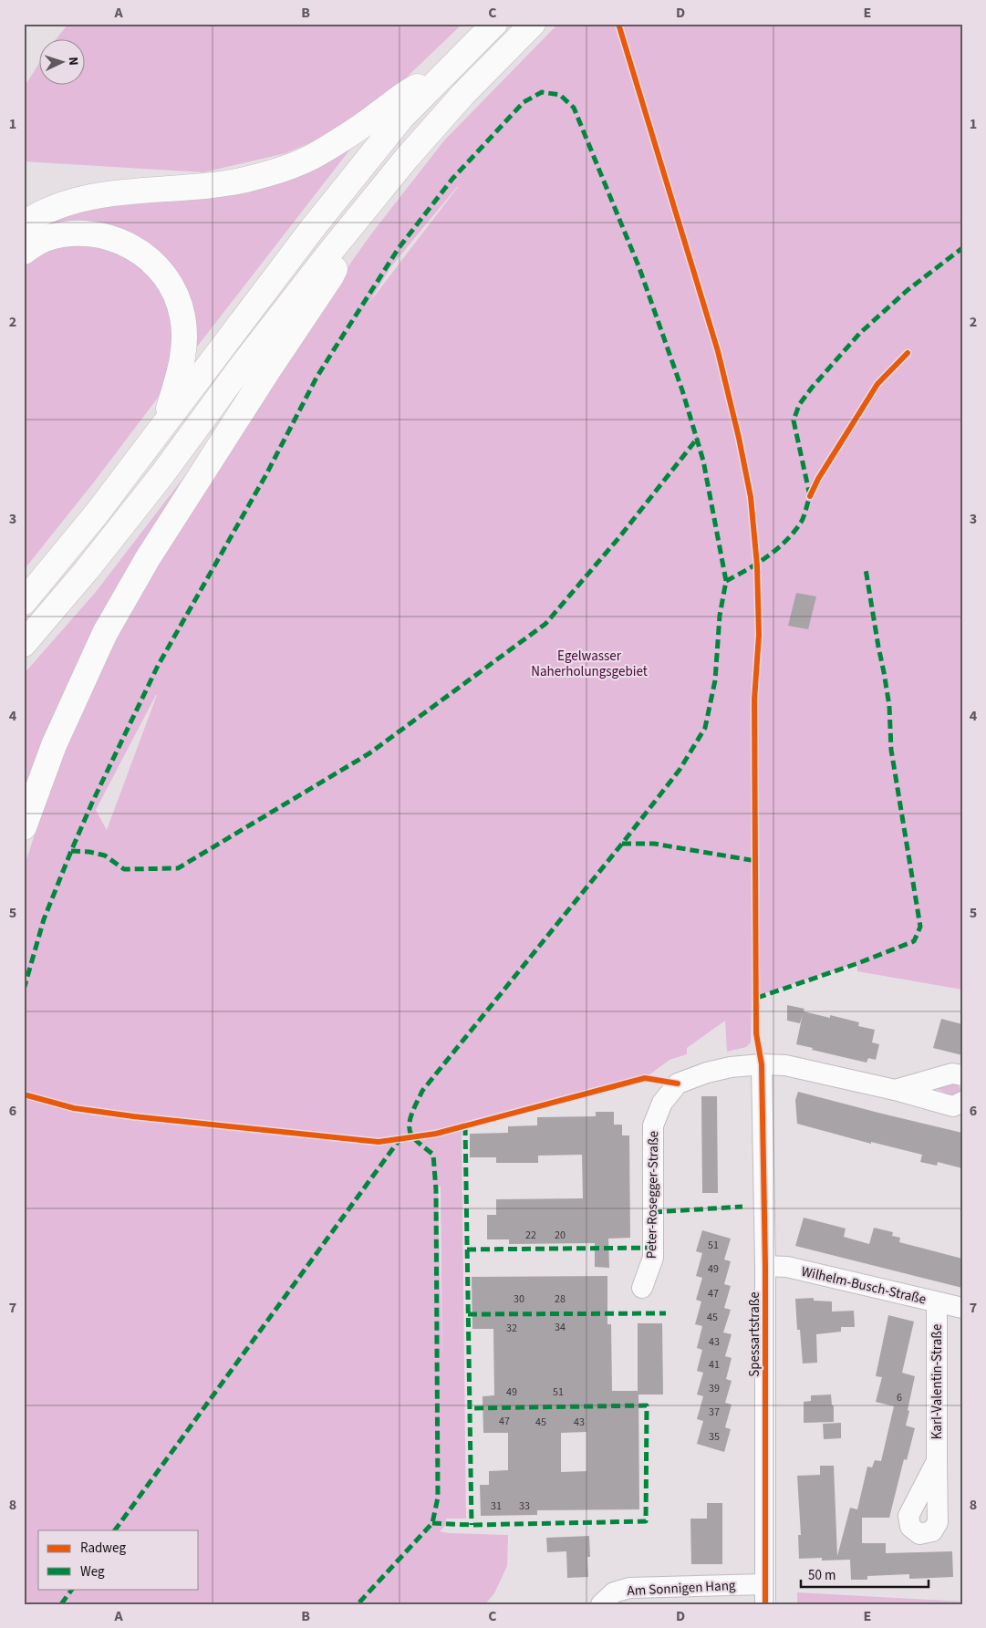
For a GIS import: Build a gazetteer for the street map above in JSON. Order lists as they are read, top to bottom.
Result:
{
  "streets": {
    "street": [
      "Peter-Rosegger-Straße",
      "Wilhelm-Busch-Straße",
      "Spessartstraße",
      "Karl-Valentin-Straße",
      "Am Sonnigen Hang"
    ]
  },
  "crossings": [
    ["Peter-Rosegger-Straße", "Spessartstraße"],
    ["Wilhelm-Busch-Straße", "Spessartstraße"],
    ["Wilhelm-Busch-Straße", "Karl-Valentin-Straße"],
    ["Spessartstraße", "Am Sonnigen Hang"]
  ],
  "parks": ["Egelwasser Naherholungsgebiet"],
  "house_numbers": [
    "22",
    "20",
    "51",
    "49",
    "47",
    "30",
    "28",
    "45",
    "34",
    "32",
    "43",
    "41",
    "39",
    "49",
    "51",
    "6",
    "37",
    "47",
    "45",
    "43",
    "35",
    "31",
    "33"
  ],
  "legend": ["Radweg", "Weg"],
  "scale_bar": "50 m",
  "north": "right",
  "grid": {
    "columns": [
      "A",
      "B",
      "C",
      "D",
      "E"
    ],
    "rows": [
      "1",
      "2",
      "3",
      "4",
      "5",
      "6",
      "7",
      "8"
    ]
  }
}
